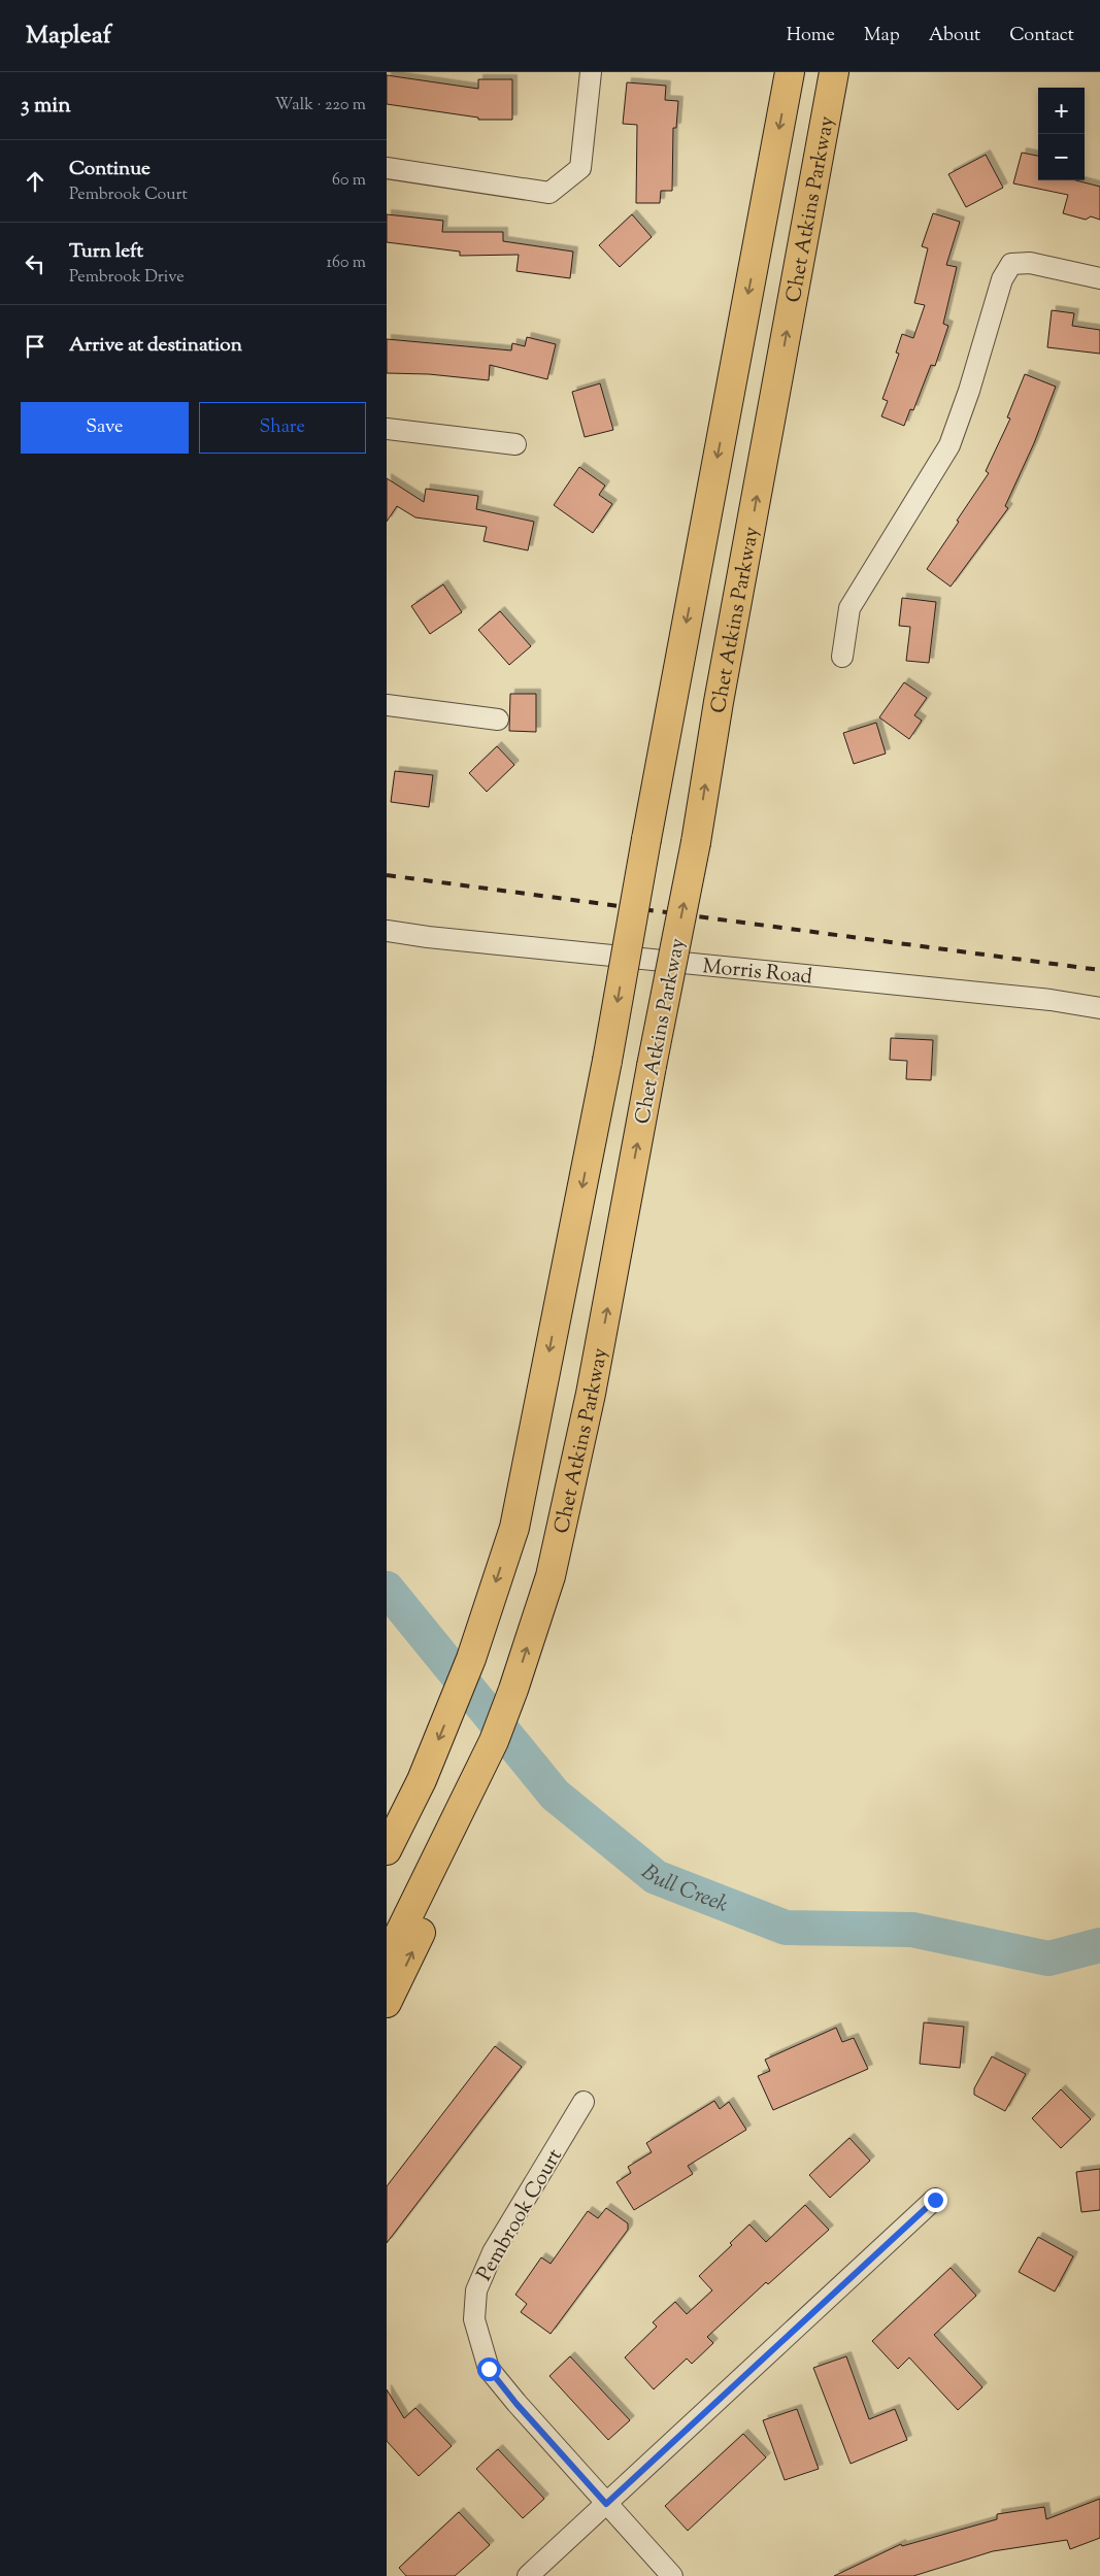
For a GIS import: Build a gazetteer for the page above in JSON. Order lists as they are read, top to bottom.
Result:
{
  "streets": {
    "highway": ["Chet Atkins Parkway"],
    "street": ["Morris Road", "Pembrook Court"]
  },
  "water": ["Bull Creek"],
  "page": {
    "header": "Mapleaf",
    "nav": [
      "Home",
      "Map",
      "About",
      "Contact"
    ],
    "heading": ["3 min", "Walk · 220 m"],
    "map_buttons": ["+", "−"],
    "list": [
      ["Continue", "Pembrook Court", "60 m"],
      ["Turn left", "Pembrook Drive", "160 m"],
      "Arrive at destination"
    ],
    "buttons": ["Save", "Share"]
  }
}
